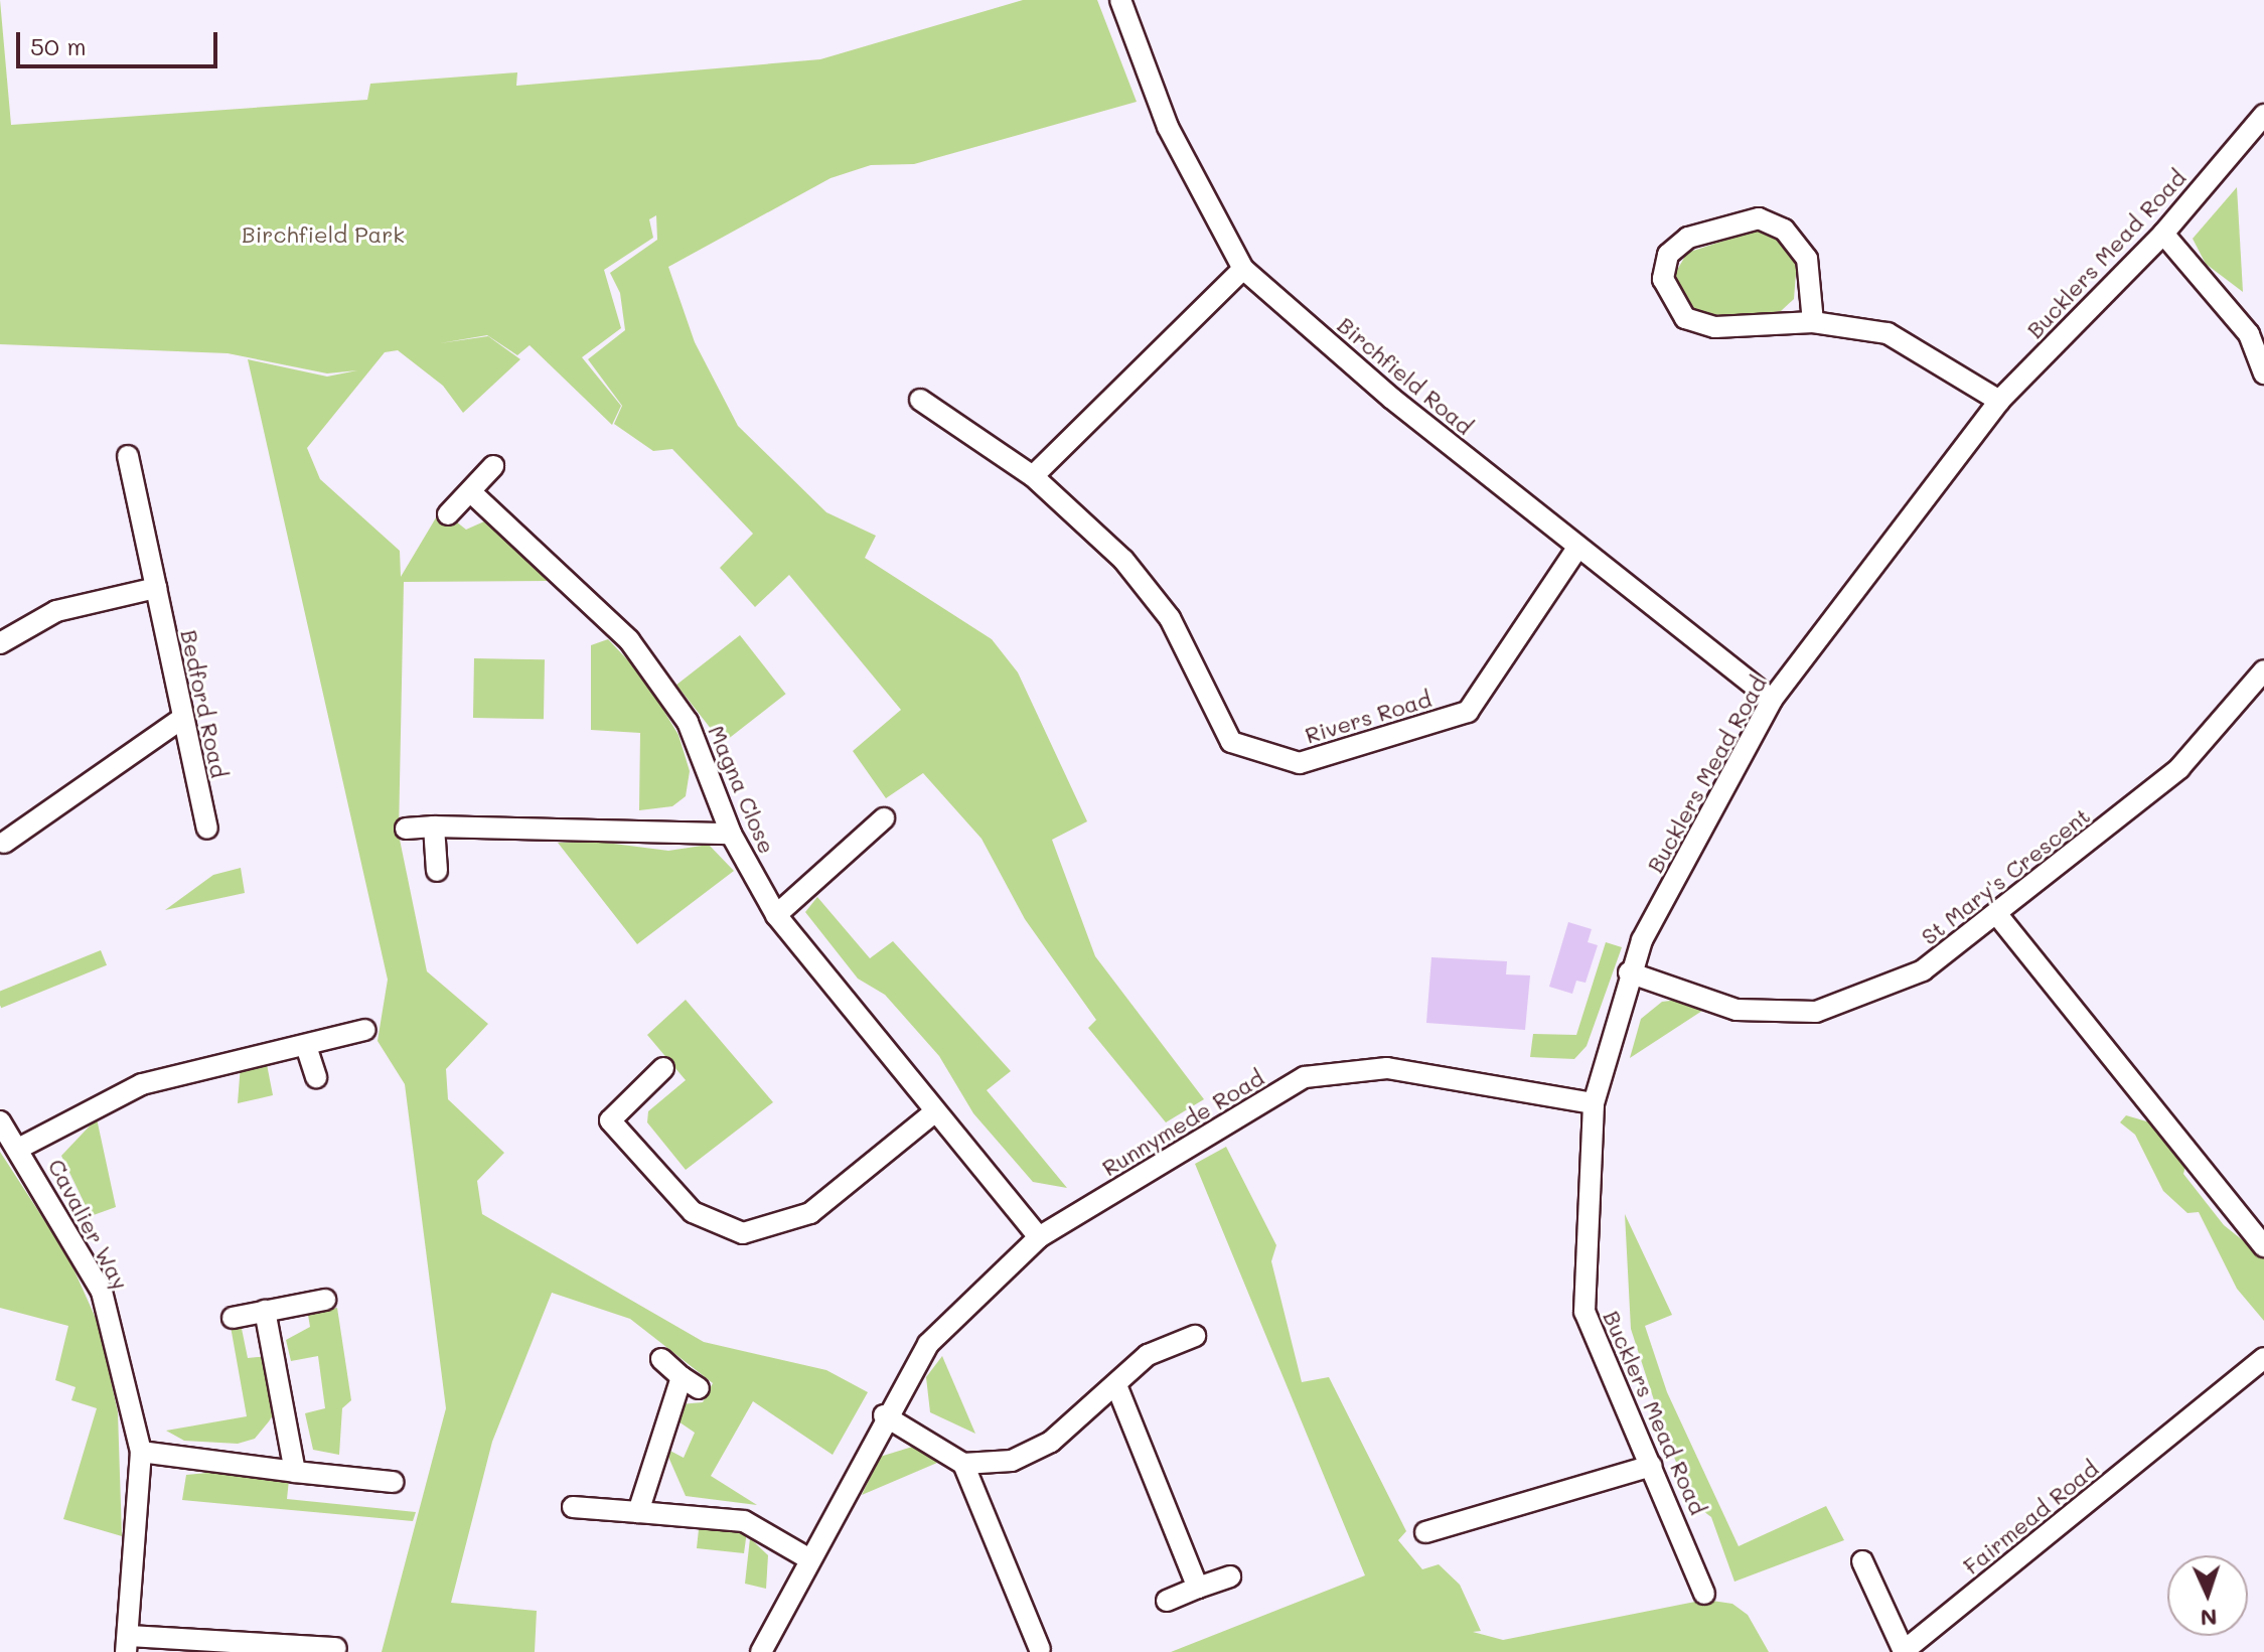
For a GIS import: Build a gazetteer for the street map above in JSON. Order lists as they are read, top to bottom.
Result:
{
  "streets": {
    "street": [
      "Bucklers Mead Road",
      "Birchfield Road",
      "Bedford Road",
      "Rivers Road",
      "Magna Close",
      "St Mary's Crescent",
      "Runnymede Road",
      "Cavalier Way",
      "Fairmead Road"
    ]
  },
  "crossings": [
    ["Bucklers Mead Road", "Birchfield Road"],
    ["Bucklers Mead Road", "St Mary's Crescent"],
    ["Bucklers Mead Road", "Runnymede Road"],
    ["Birchfield Road", "Rivers Road"],
    ["Magna Close", "Runnymede Road"]
  ],
  "parks": ["Birchfield Park"],
  "scale_bar": "50 m",
  "north": "bottom"
}
